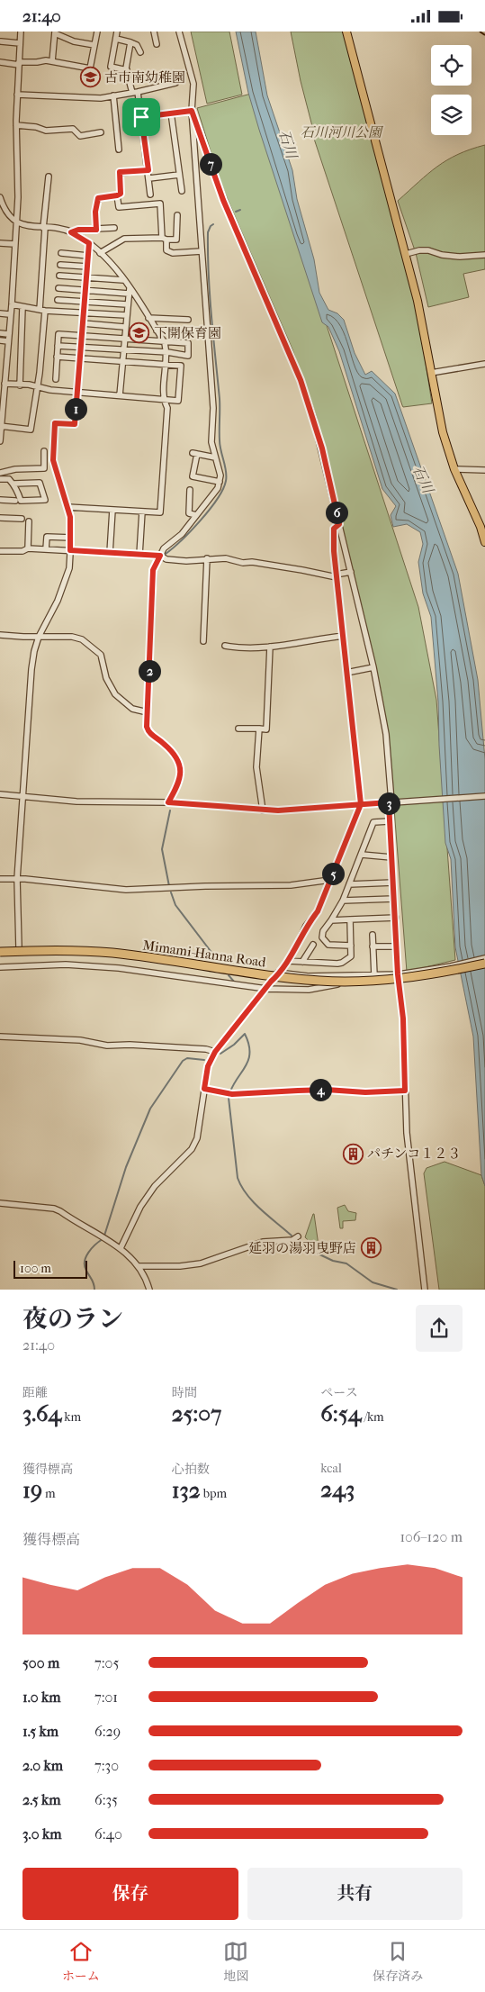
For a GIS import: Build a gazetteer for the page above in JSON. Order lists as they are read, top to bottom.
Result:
{
  "streets": {
    "highway": ["Mimami-Hanna Road"]
  },
  "water": ["石川"],
  "parks": ["石川河川公園"],
  "places": {
    "school or university": ["古市南幼稚園", "下開保育園"],
    "building": ["パチンコ１２３", "延羽の湯羽曳野店"]
  },
  "scale_bar": "100 m",
  "page": {
    "status": "21:40",
    "pins": [
      "7",
      "1",
      "6",
      "2",
      "3",
      "5",
      "4"
    ],
    "scale": "100 m",
    "heading": ["夜のラン", "21:40"],
    "stats": [
      ["距離", "3.64 km"],
      ["時間", "25:07"],
      ["ペース", "6:54 /km"],
      ["獲得標高", "19 m"],
      ["心拍数", "132 bpm"],
      ["kcal", "243"]
    ],
    "chart": ["獲得標高", "106–120 m"],
    "list": [
      {
        "name": "500 m",
        "note": "7:05"
      },
      {
        "name": "1.0 km",
        "note": "7:01"
      },
      {
        "name": "1.5 km",
        "note": "6:29"
      },
      {
        "name": "2.0 km",
        "note": "7:30"
      },
      {
        "name": "2.5 km",
        "note": "6:35"
      },
      {
        "name": "3.0 km",
        "note": "6:40"
      }
    ],
    "buttons": ["保存", "共有"],
    "tabs": ["ホーム", "地図", "保存済み"]
  }
}
